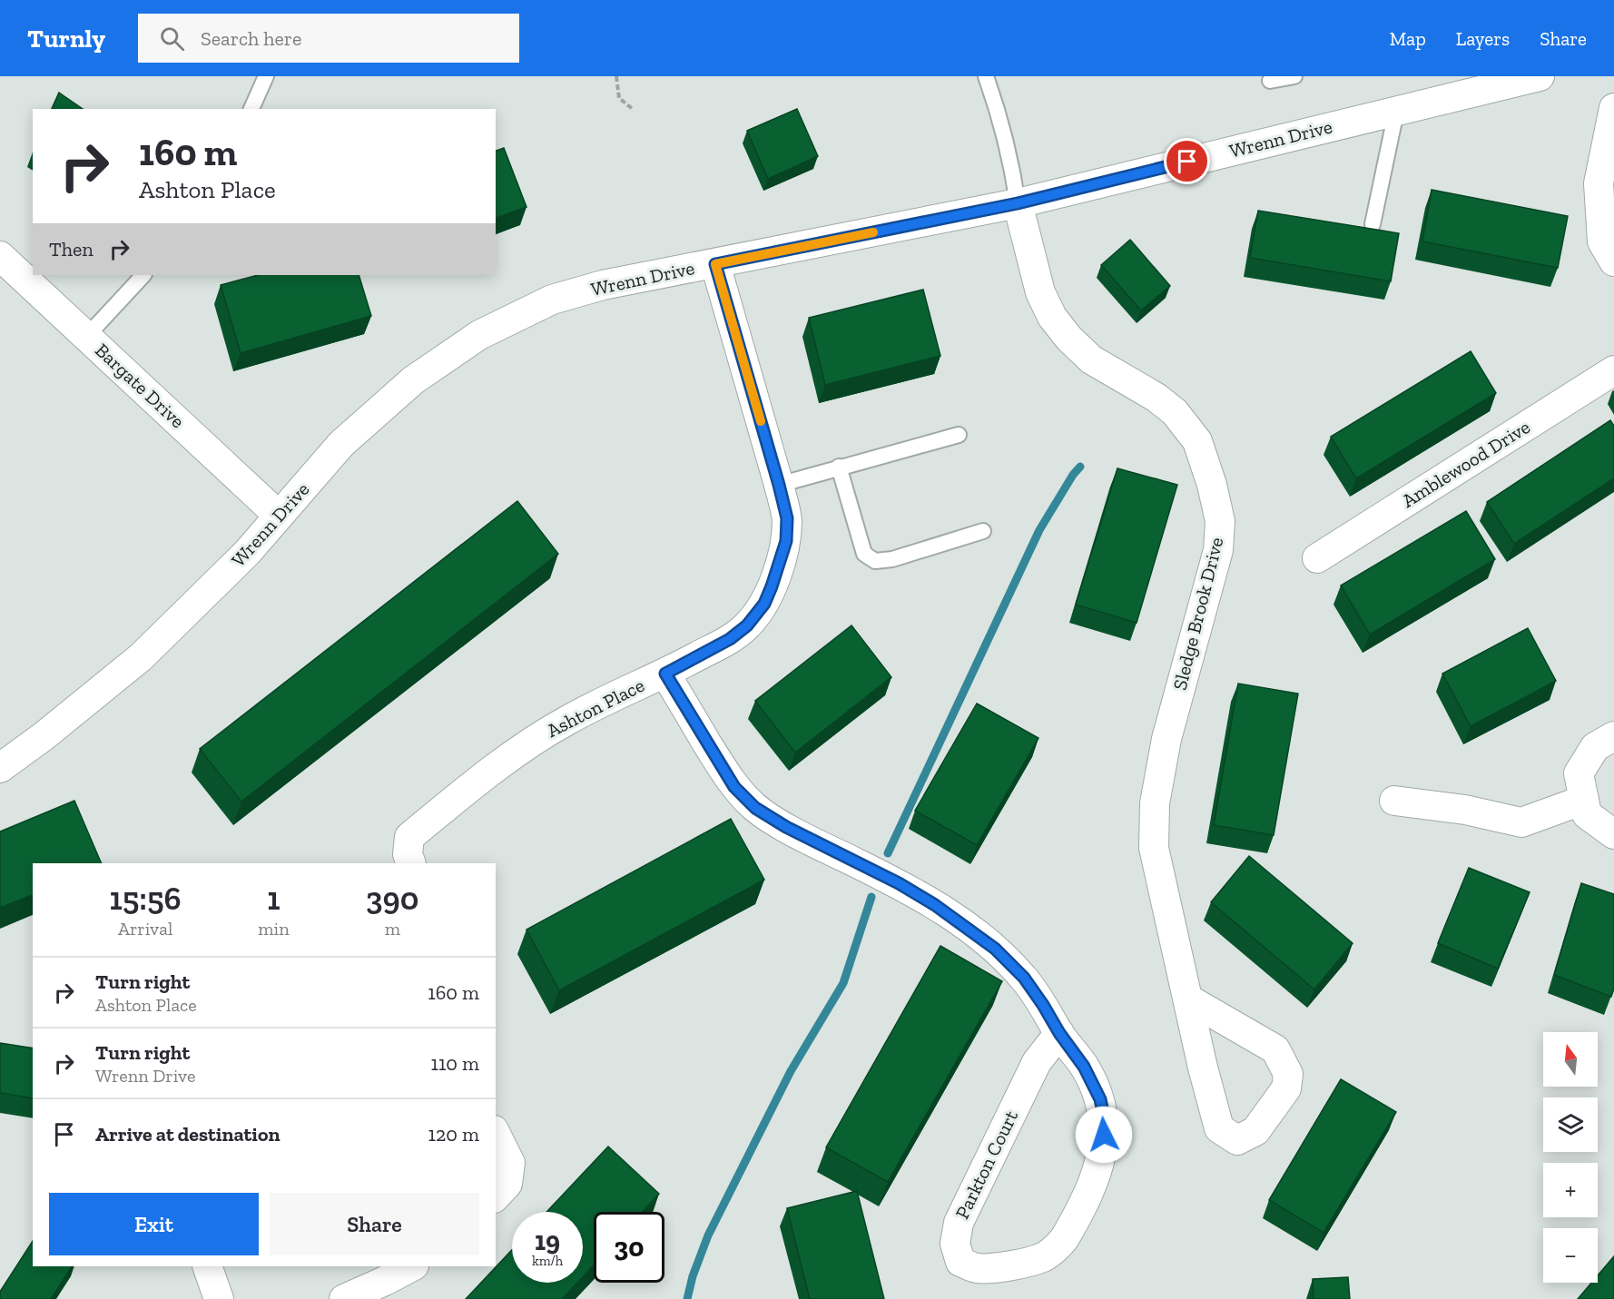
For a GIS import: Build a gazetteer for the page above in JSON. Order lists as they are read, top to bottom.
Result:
{
  "streets": {
    "street": [
      "Wrenn Drive",
      "Bargate Drive",
      "Amblewood Drive",
      "Sledge Brook Drive",
      "Ashton Place",
      "Parkton Court"
    ]
  },
  "crossings": [
    ["Wrenn Drive", "Bargate Drive"],
    ["Wrenn Drive", "Sledge Brook Drive"],
    ["Wrenn Drive", "Ashton Place"],
    ["Ashton Place", "Parkton Court"]
  ],
  "north": "top",
  "page": {
    "header": "Turnly",
    "search": "Search here",
    "nav": ["Map", "Layers", "Share"],
    "turn": ["160 m", "Ashton Place"],
    "then": "Then",
    "eta": [
      "15:56",
      "Arrival",
      "1",
      "min",
      "390",
      "m"
    ],
    "list": [
      {
        "name": "Turn right",
        "note": "Ashton Place",
        "value": "160 m"
      },
      {
        "name": "Turn right",
        "note": "Wrenn Drive",
        "value": "110 m"
      },
      {
        "name": "Arrive at destination",
        "value": "120 m"
      }
    ],
    "map_buttons": ["+", "−"],
    "buttons": ["Exit", "Share"],
    "speed": "19 km/h",
    "limit": "30"
  }
}
